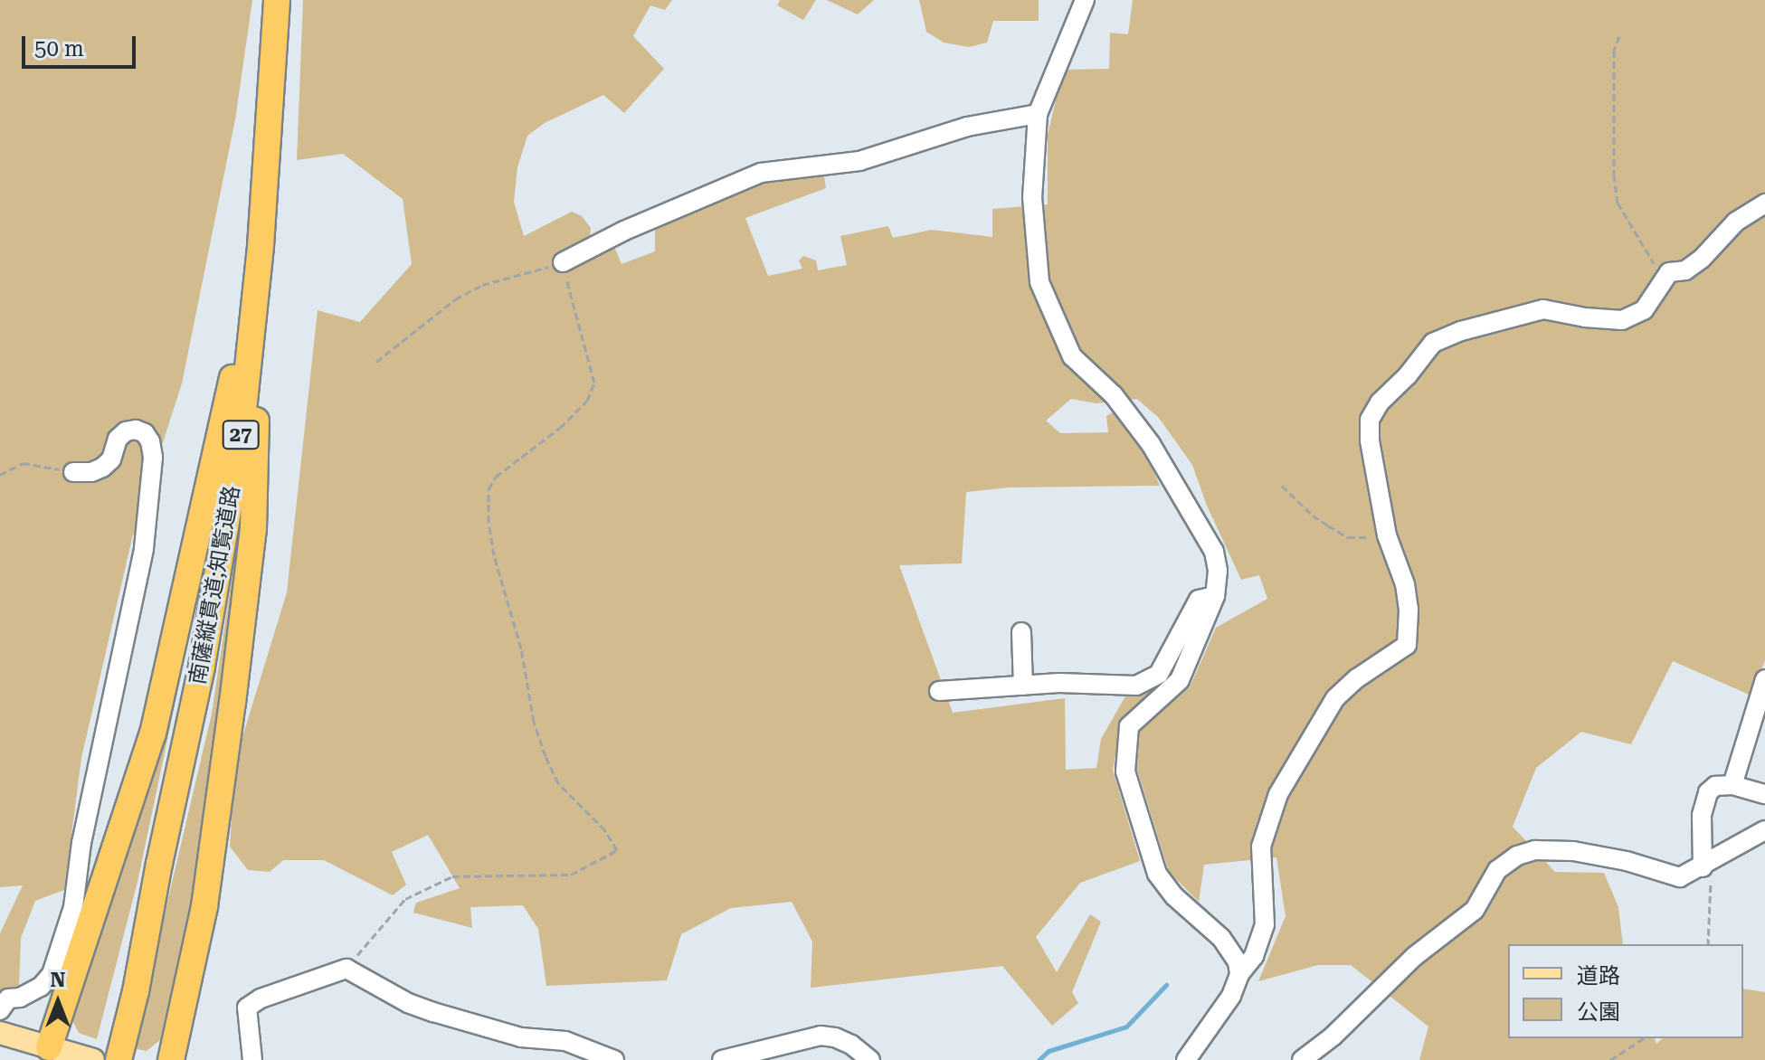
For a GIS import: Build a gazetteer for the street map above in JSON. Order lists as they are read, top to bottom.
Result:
{
  "streets": {
    "highway": ["27", "南薩縦貫道;知覧道路"]
  },
  "legend": ["道路", "公園"],
  "scale_bar": "50 m",
  "north": "top"
}
